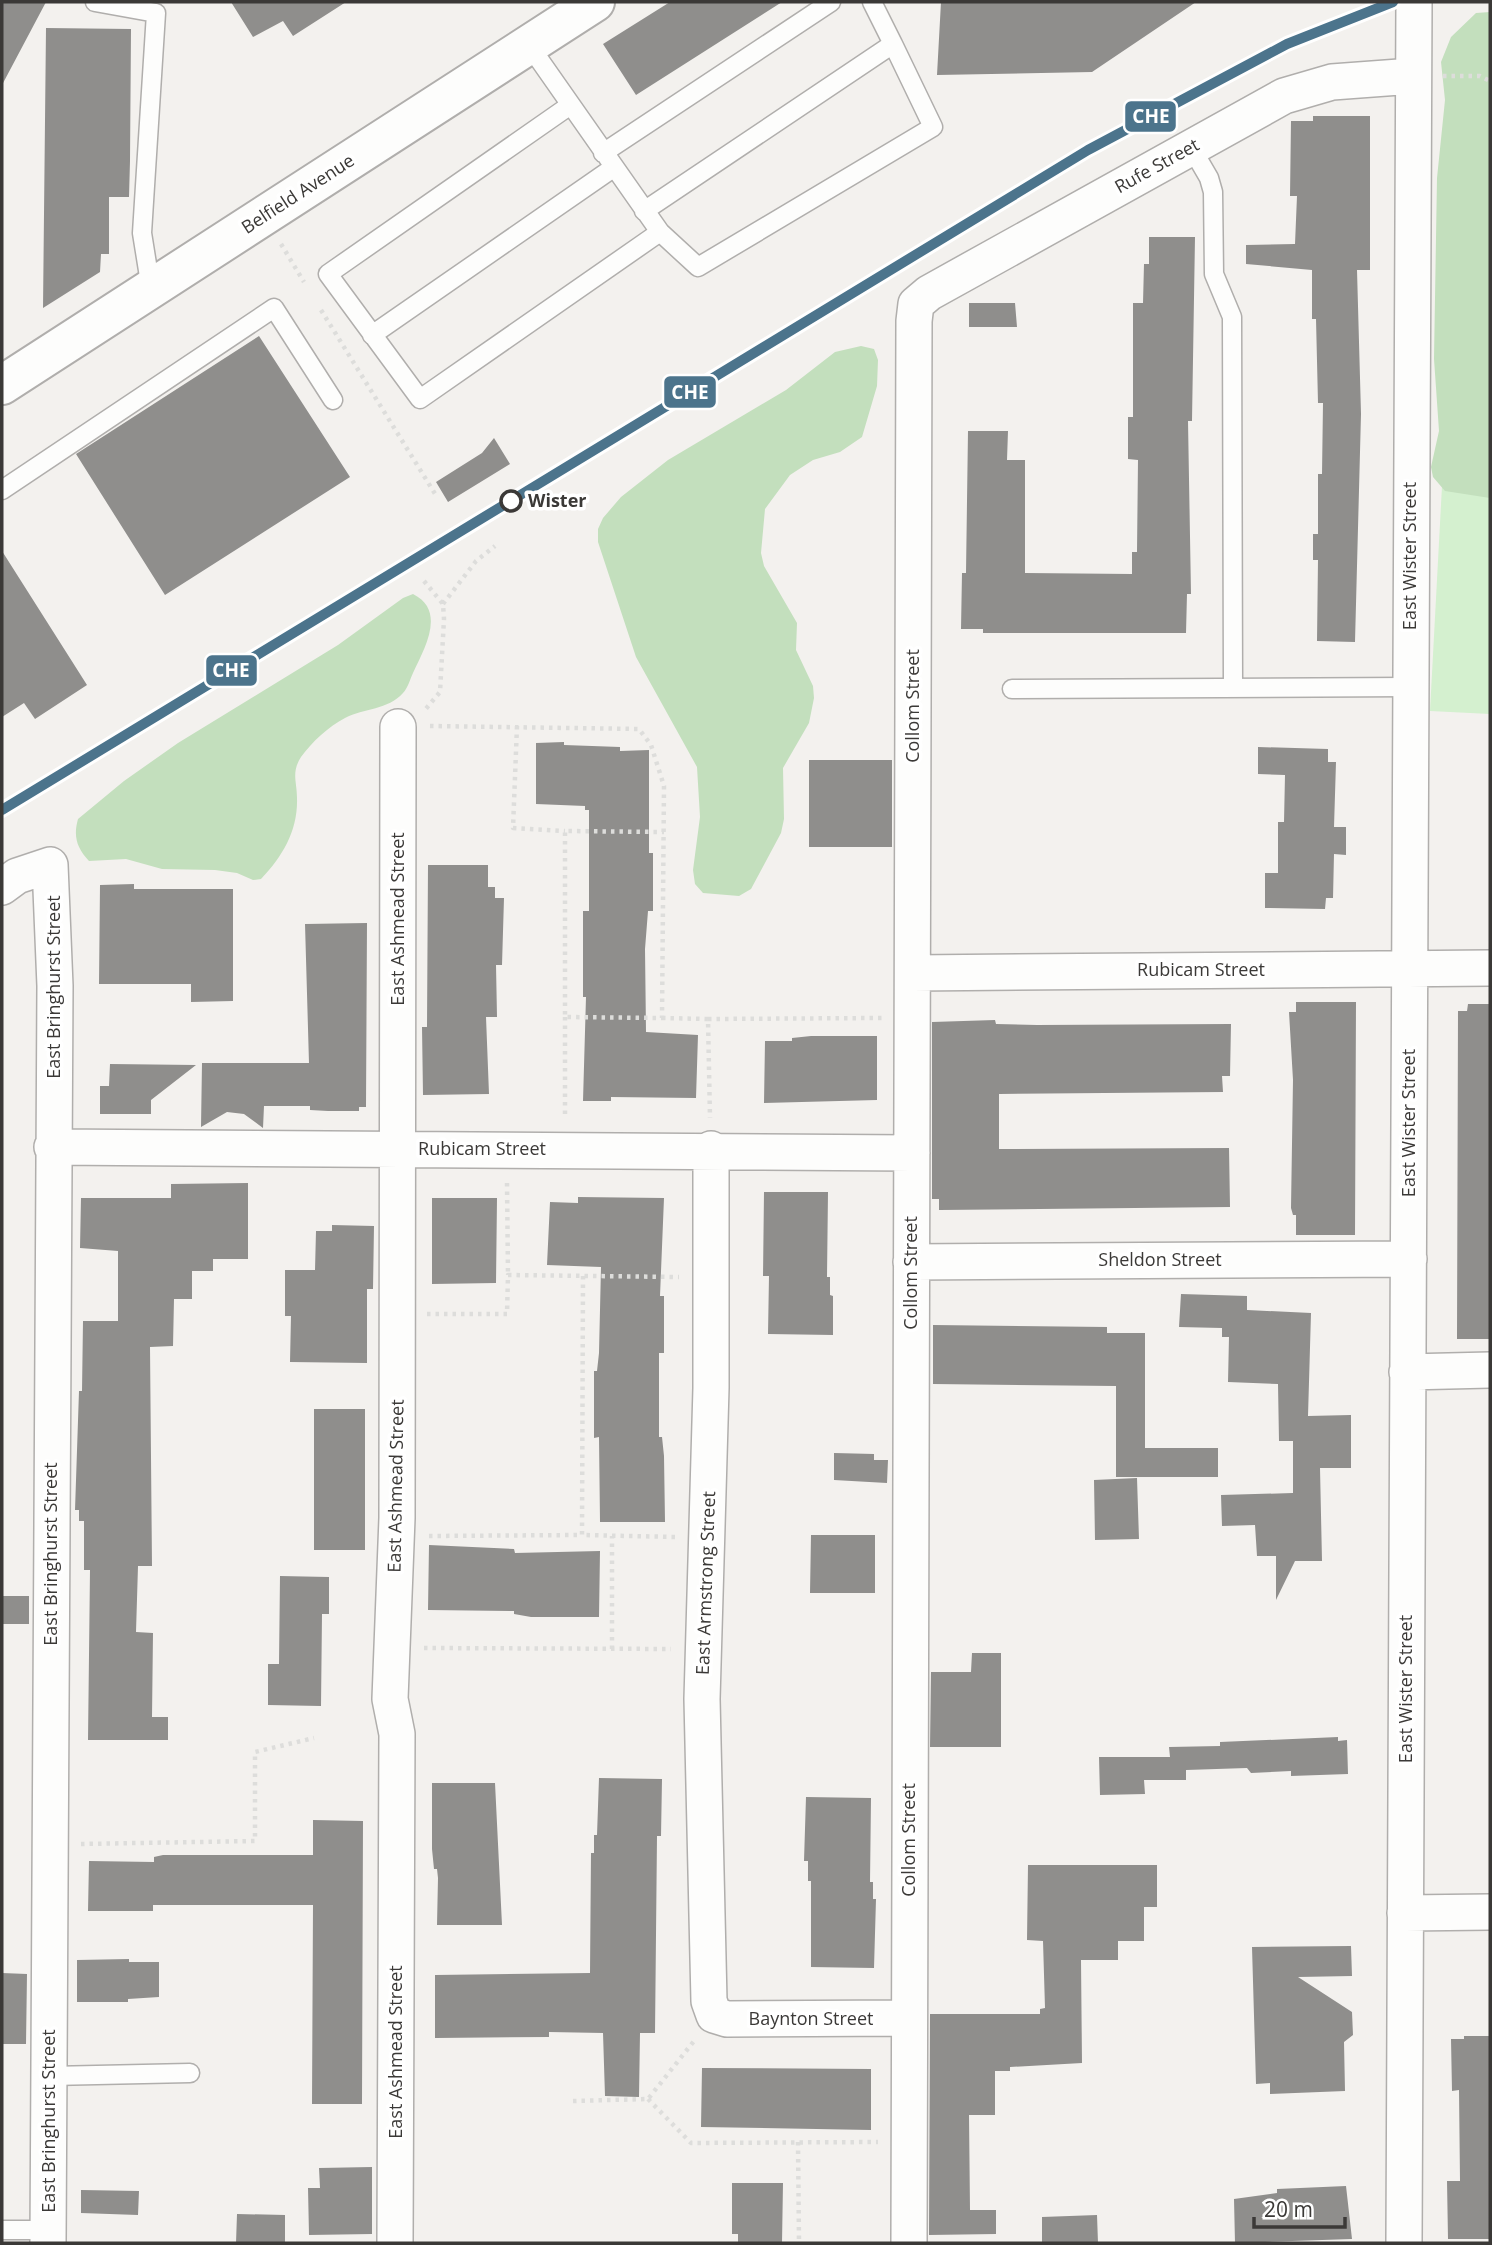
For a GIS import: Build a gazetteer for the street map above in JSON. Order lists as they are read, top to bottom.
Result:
{
  "streets": {
    "street": [
      "Rufe Street",
      "Belfield Avenue",
      "East Wister Street",
      "Collom Street",
      "East Ashmead Street",
      "Rubicam Street",
      "East Bringhurst Street",
      "Sheldon Street",
      "East Armstrong Street",
      "Baynton Street"
    ]
  },
  "crossings": [
    ["Rufe Street", "East Wister Street"],
    ["Rufe Street", "Collom Street"],
    ["East Wister Street", "Rubicam Street"],
    ["East Wister Street", "Sheldon Street"],
    ["Collom Street", "Rubicam Street"],
    ["Collom Street", "Sheldon Street"],
    ["Collom Street", "Baynton Street"],
    ["East Ashmead Street", "Rubicam Street"],
    ["Rubicam Street", "East Bringhurst Street"],
    ["Rubicam Street", "East Armstrong Street"],
    ["East Armstrong Street", "Baynton Street"]
  ],
  "places": ["Wister"],
  "lines": ["transit line CHE"],
  "scale_bar": "20 m"
}
